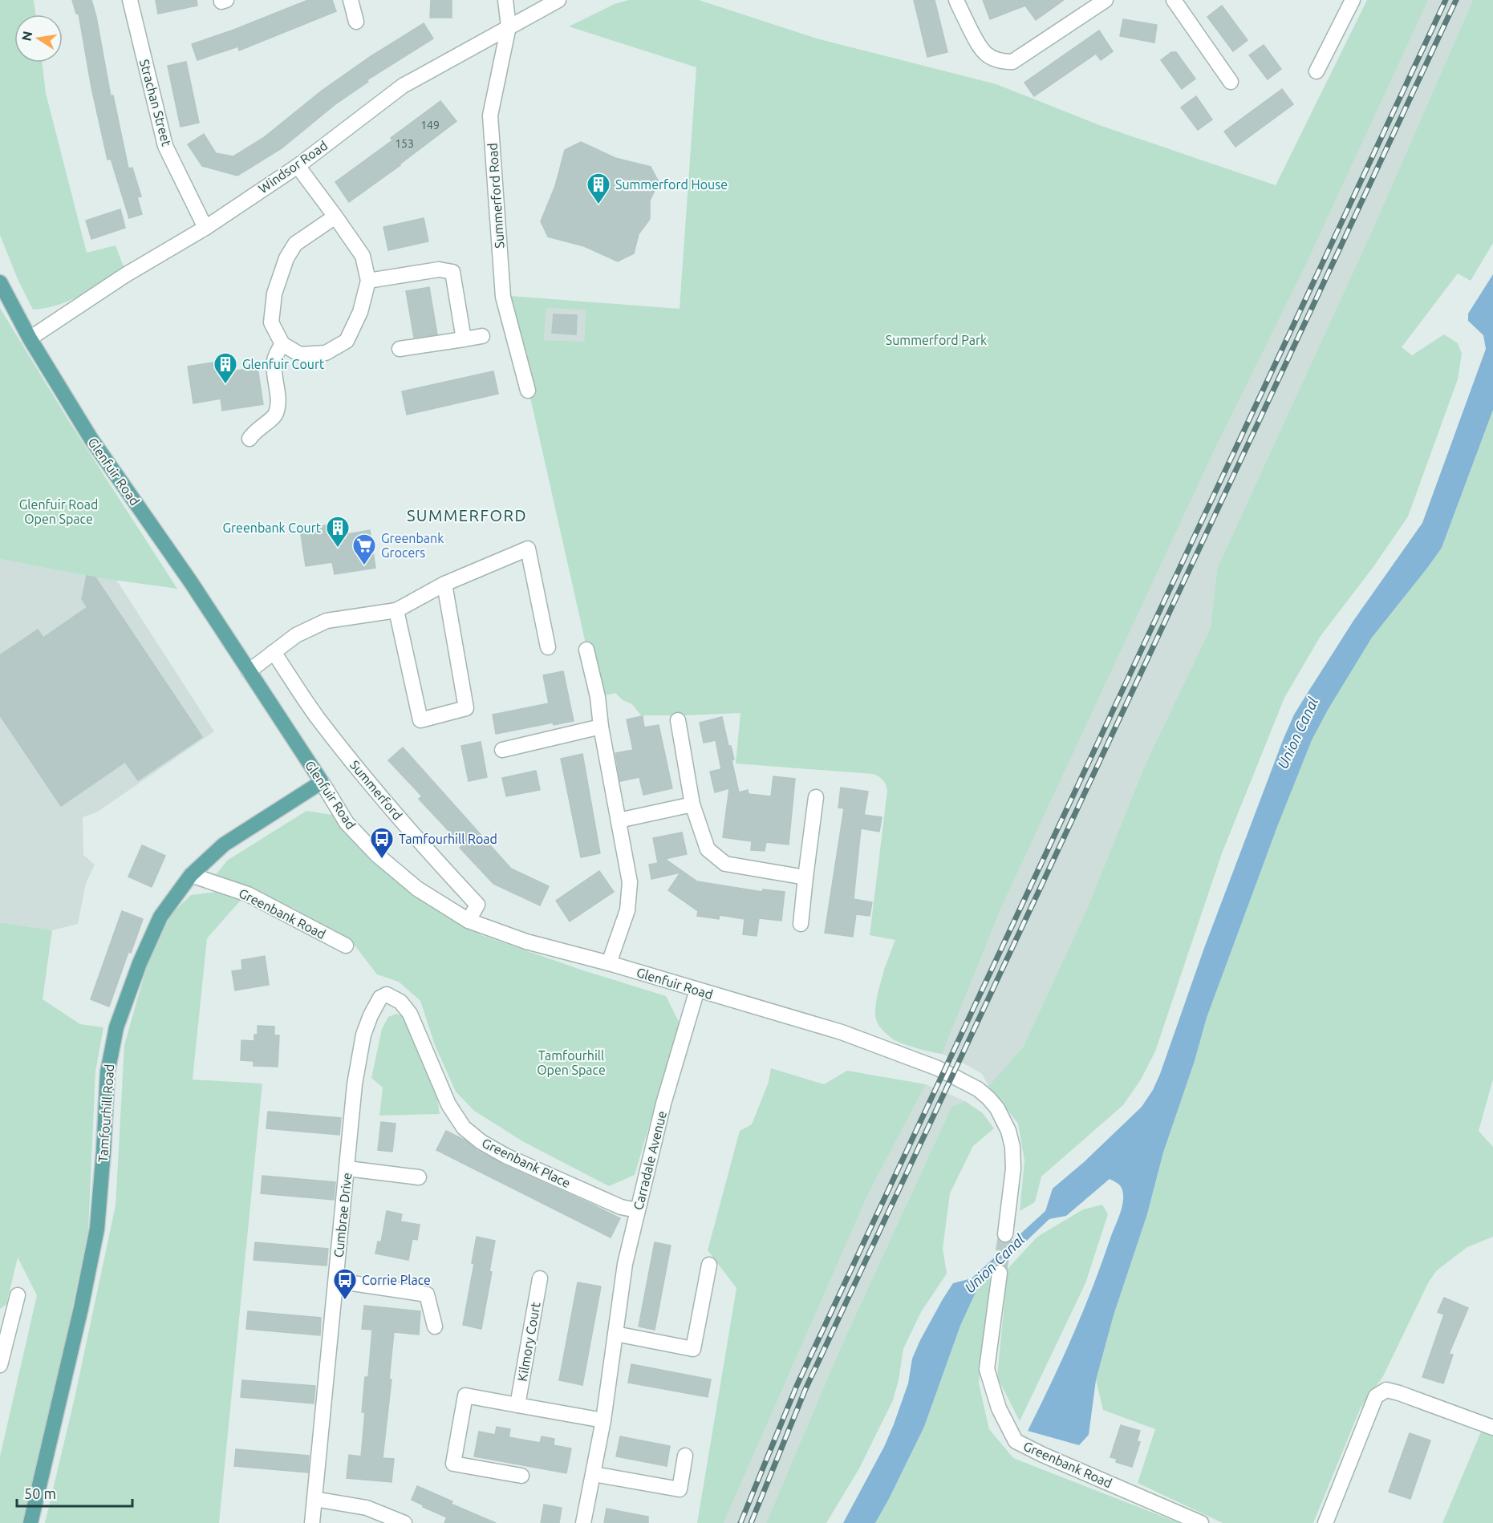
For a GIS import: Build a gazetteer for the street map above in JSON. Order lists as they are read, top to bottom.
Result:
{
  "streets": {
    "main road": ["Glenfuir Road", "Tamfourhill Road"],
    "street": [
      "Strachan Street",
      "Windsor Road",
      "Summerford Road",
      "Summerford",
      "Greenbank Road",
      "Carradale Avenue",
      "Greenbank Place",
      "Cumbrae Drive",
      "Kilmory Court"
    ]
  },
  "crossings": [
    ["Strachan Street", "Windsor Road"],
    ["Windsor Road", "Summerford Road"],
    ["Windsor Road", "Glenfuir Road"],
    ["Glenfuir Road", "Summerford"],
    ["Glenfuir Road", "Tamfourhill Road"],
    ["Glenfuir Road", "Carradale Avenue"],
    ["Greenbank Road", "Tamfourhill Road"],
    ["Carradale Avenue", "Greenbank Place"],
    ["Greenbank Place", "Cumbrae Drive"]
  ],
  "districts": ["SUMMERFORD"],
  "water": ["Union Canal"],
  "parks": ["Summerford Park", "Glenfuir Road Open Space", "Tamfourhill Open Space"],
  "places": {
    "building": ["Summerford House", "Glenfuir Court", "Greenbank Court"],
    "supermarket": ["Greenbank Grocers"],
    "bus stop": ["Tamfourhill Road", "Corrie Place"]
  },
  "house_numbers": ["149", "153"],
  "scale_bar": "50 m",
  "north": "left"
}
